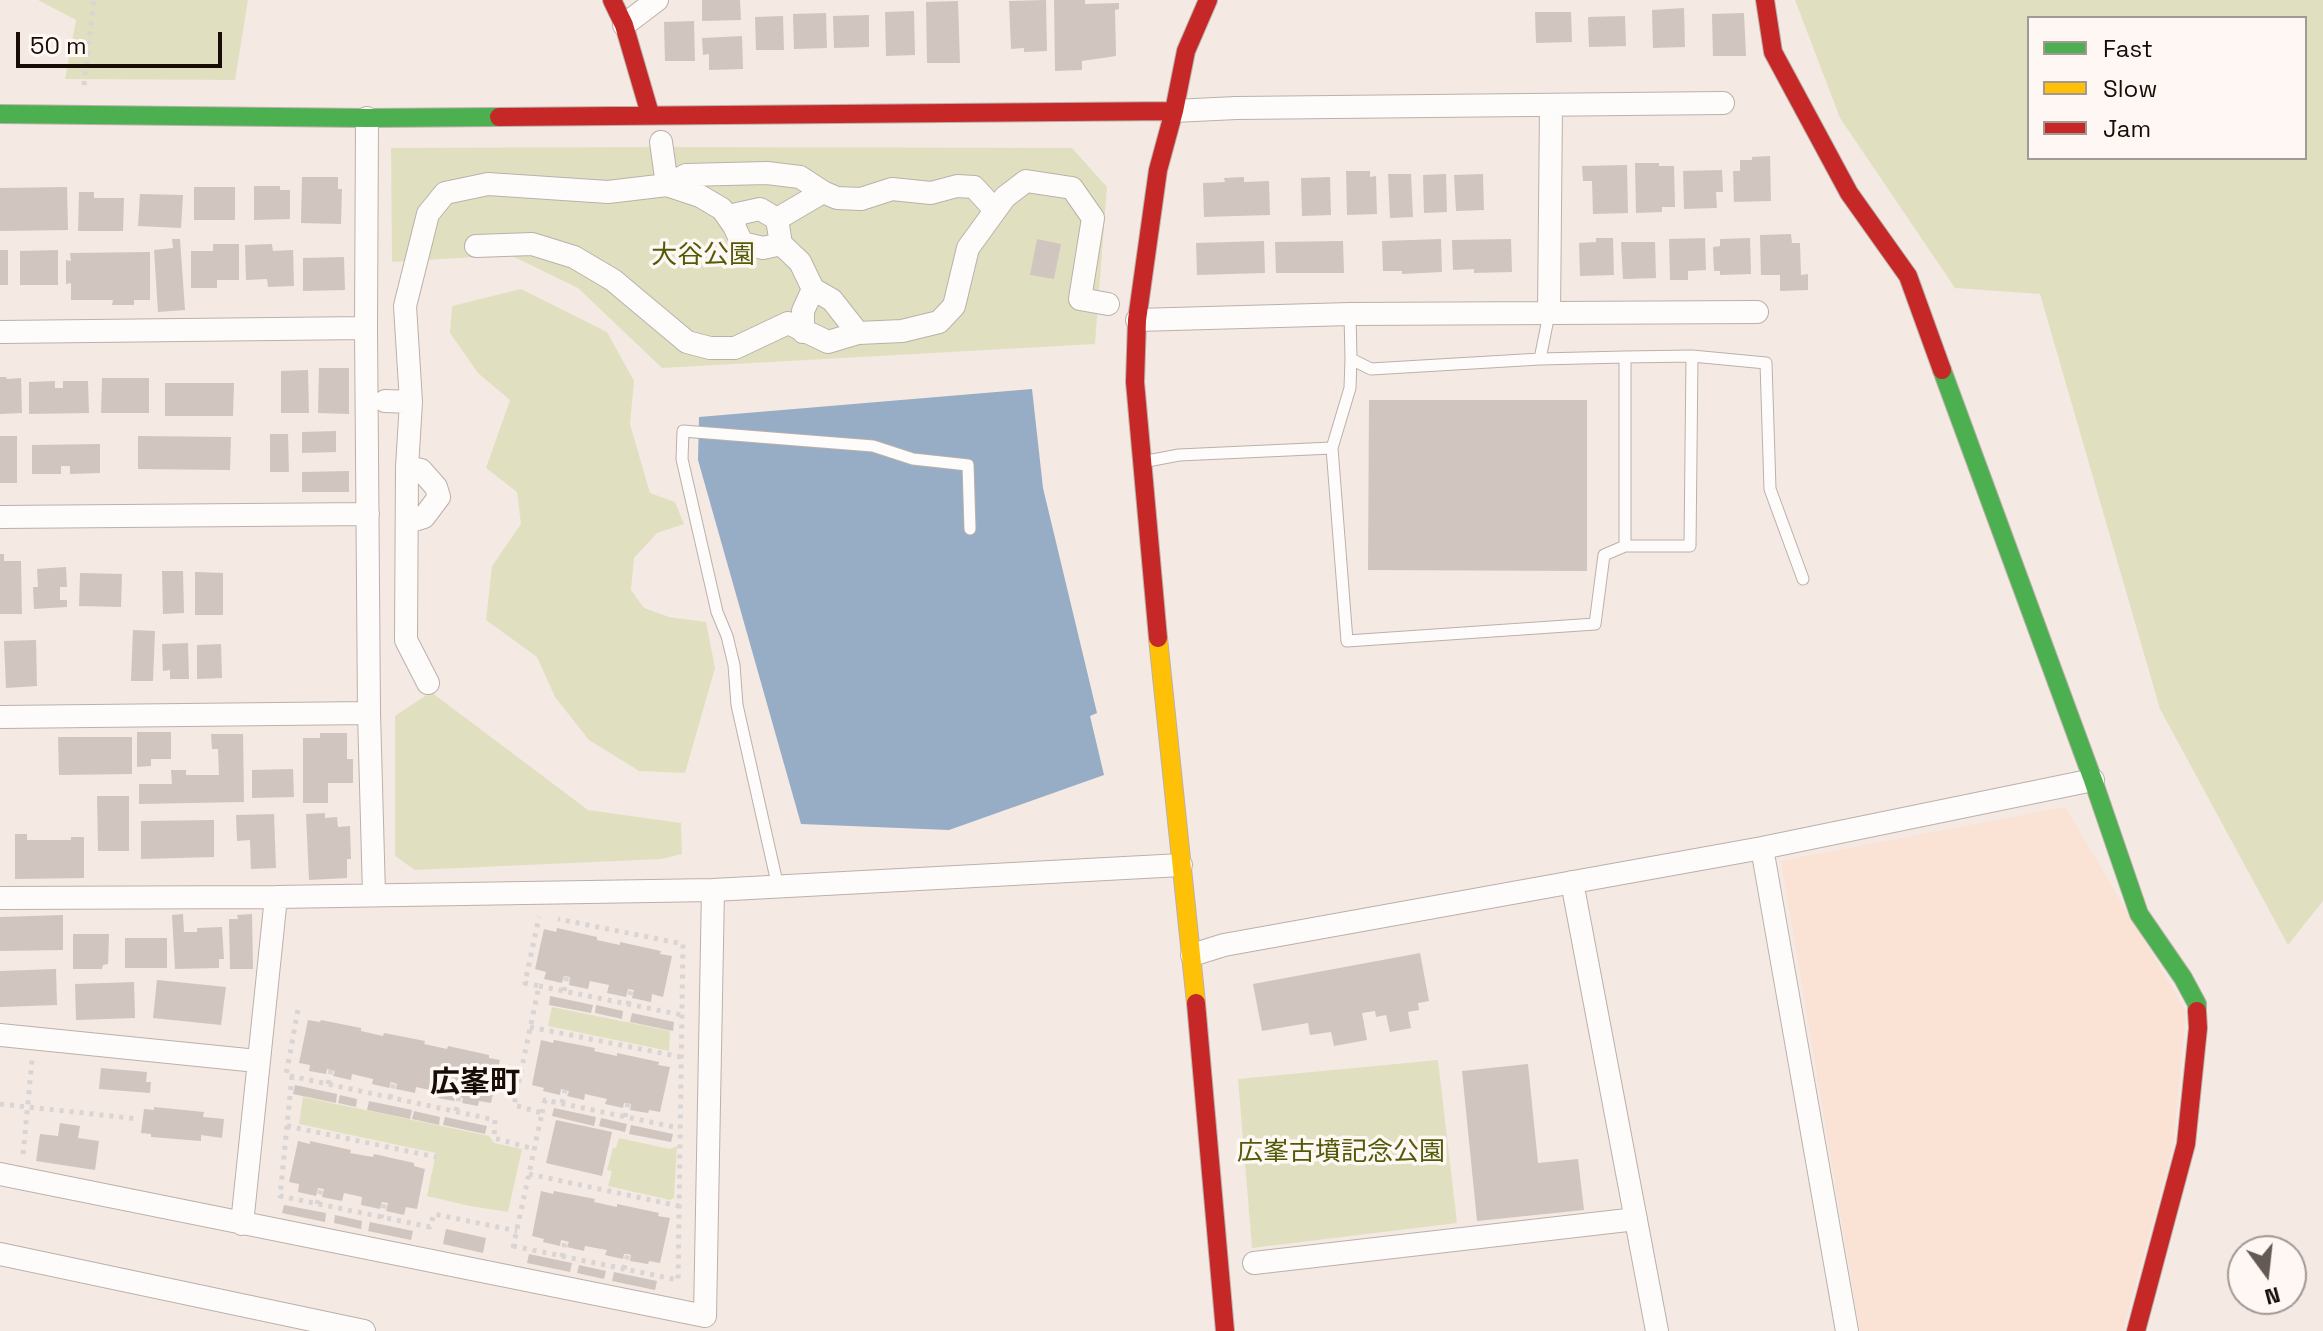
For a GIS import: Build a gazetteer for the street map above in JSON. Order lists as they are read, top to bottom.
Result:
{
  "districts": ["広峯町"],
  "parks": ["大谷公園", "広峯古墳記念公園"],
  "legend": ["Fast", "Slow", "Jam"],
  "scale_bar": "50 m",
  "north": "bottom"
}
